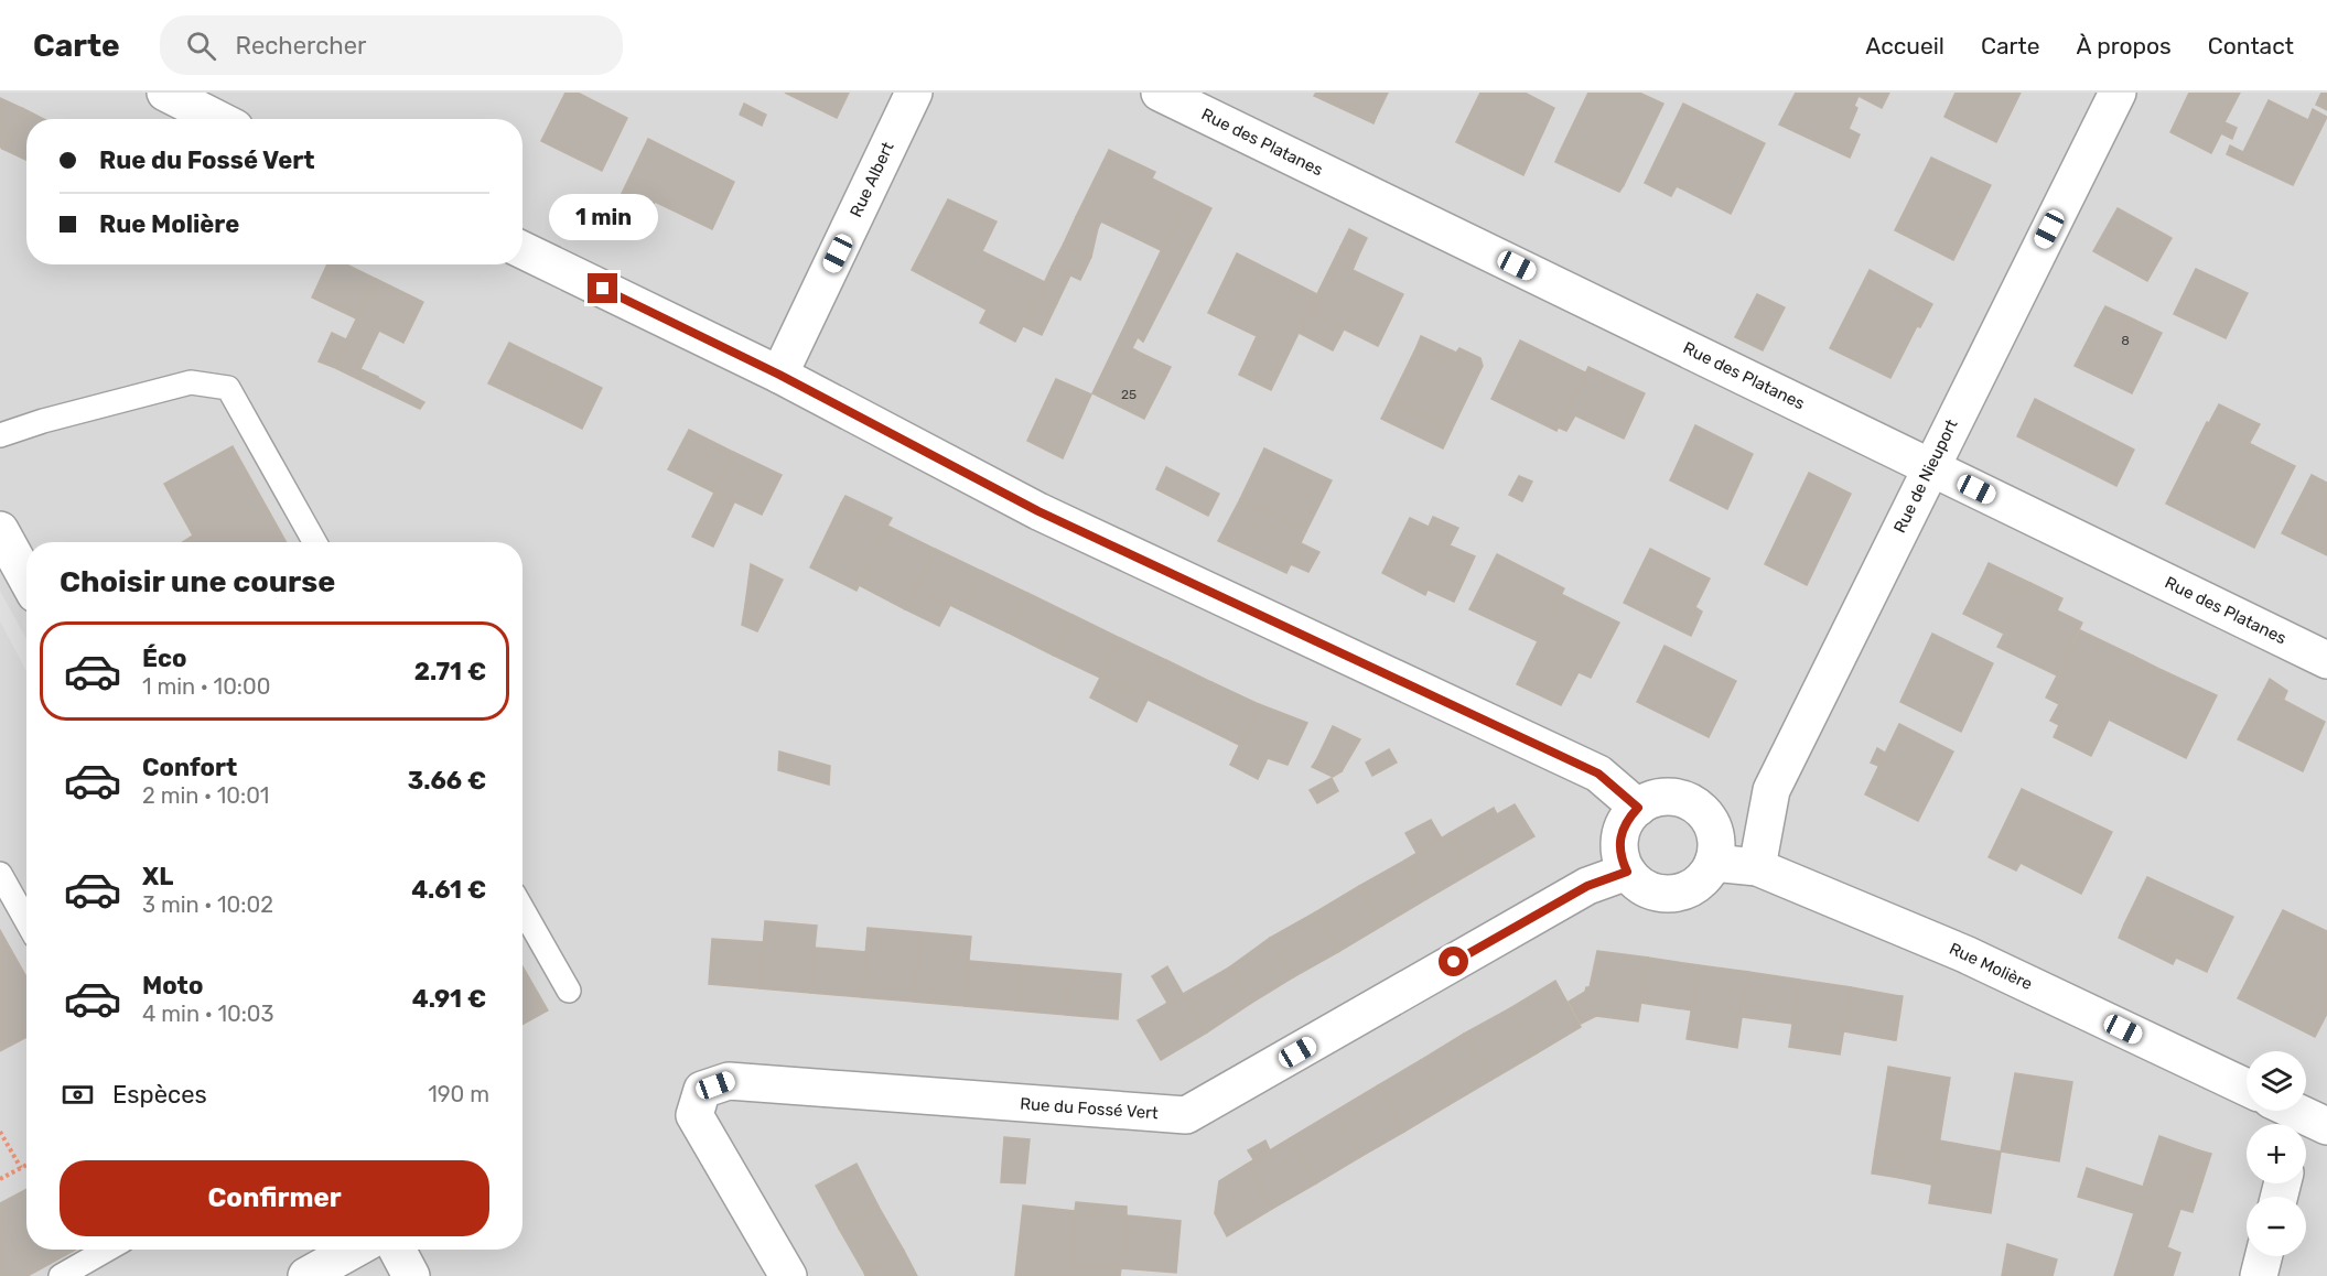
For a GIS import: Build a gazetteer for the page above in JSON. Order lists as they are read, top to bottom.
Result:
{
  "streets": {
    "street": [
      "Rue des Platanes",
      "Rue Albert",
      "Rue de Nieuport",
      "Rue Molière",
      "Rue du Fossé Vert"
    ]
  },
  "crossings": [
    ["Rue des Platanes", "Rue de Nieuport"],
    ["Rue de Nieuport", "Rue Molière"],
    ["Rue Molière", "Rue du Fossé Vert"]
  ],
  "house_numbers": ["8", "25"],
  "page": {
    "header": "Carte",
    "search": "Rechercher",
    "nav": [
      "Accueil",
      "Carte",
      "À propos",
      "Contact"
    ],
    "banner": ["Rue du Fossé Vert", "Rue Molière"],
    "bubble": "1 min",
    "heading": "Choisir une course",
    "list": [
      {
        "name": "Éco",
        "note": "1 min · 10:00",
        "value": "2.71 €"
      },
      {
        "name": "Confort",
        "note": "2 min · 10:01",
        "value": "3.66 €"
      },
      {
        "name": "XL",
        "note": "3 min · 10:02",
        "value": "4.61 €"
      },
      {
        "name": "Moto",
        "note": "4 min · 10:03",
        "value": "4.91 €"
      }
    ],
    "map_buttons": ["+", "−"],
    "pay": ["Espèces", "190 m"],
    "buttons": "Confirmer"
  }
}
